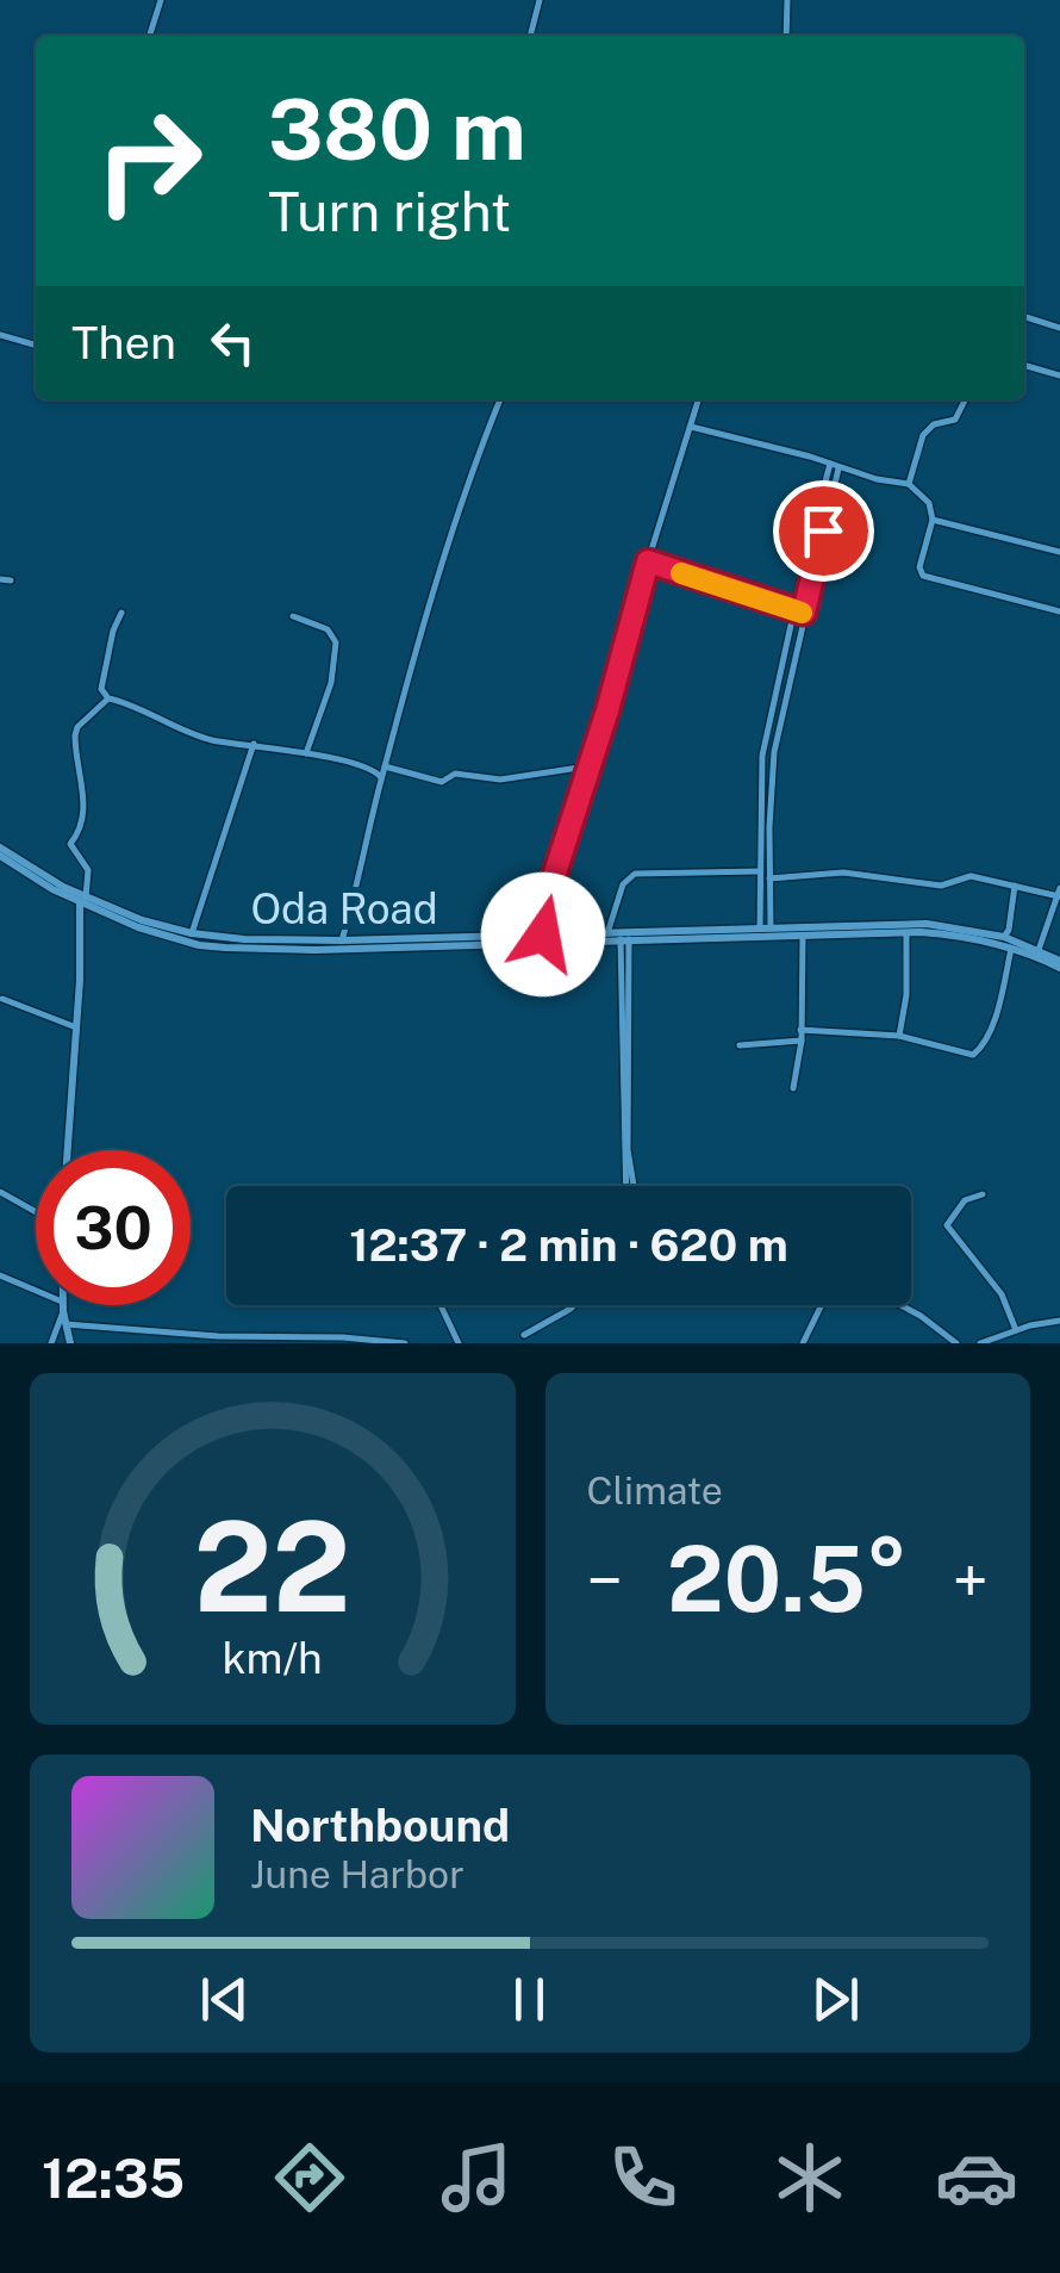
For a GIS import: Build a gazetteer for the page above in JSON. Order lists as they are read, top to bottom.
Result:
{
  "streets": {
    "street": ["Oda Road"]
  },
  "page": {
    "turn": ["380 m", "Turn right"],
    "then": "Then",
    "limit": "30",
    "trip": "12:37 · 2 min · 620 m",
    "tile": "Climate",
    "heat": ["−", "20.5°", "+"],
    "song": ["Northbound", "June Harbor"],
    "tabs": "12:35",
    "gauge": ["22", "km/h"]
  }
}
